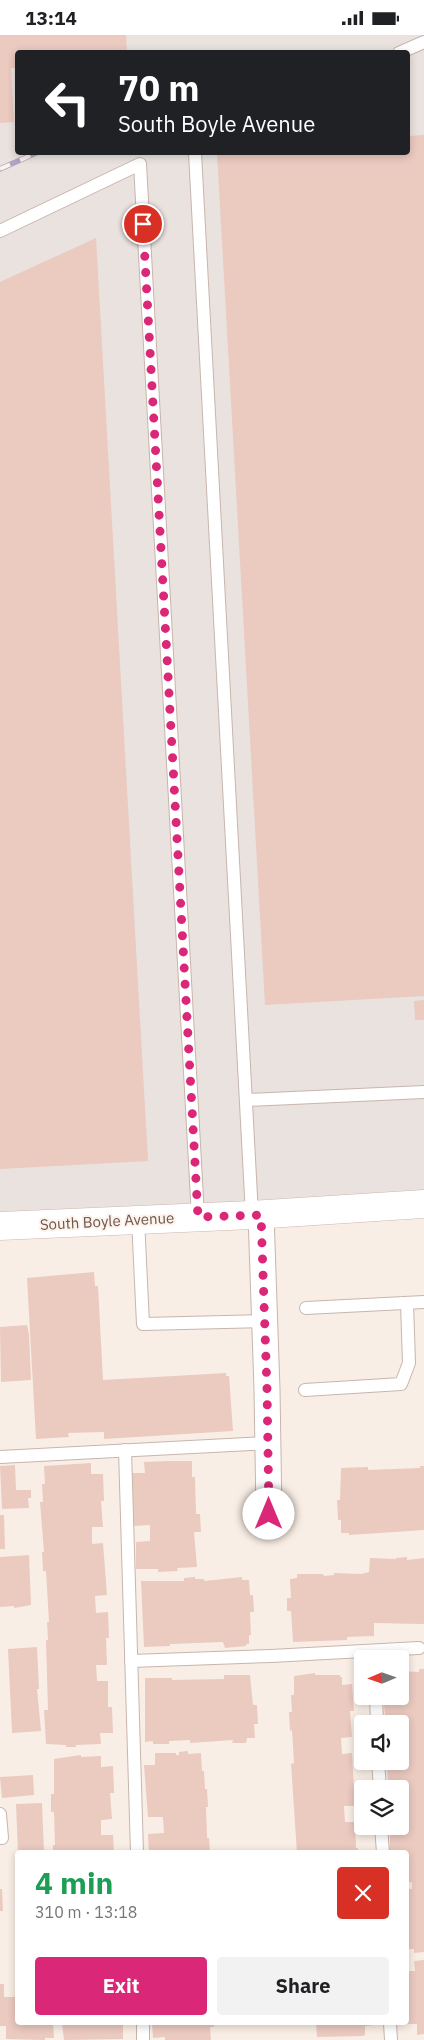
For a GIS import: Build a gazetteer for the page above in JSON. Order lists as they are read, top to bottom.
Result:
{
  "streets": {
    "main road": ["South Boyle Avenue"]
  },
  "north": "left",
  "page": {
    "status": "13:14",
    "turn": ["70 m", "South Boyle Avenue"],
    "heading": ["4 min", "310 m · 13:18"],
    "buttons": ["Exit", "Share"]
  }
}
